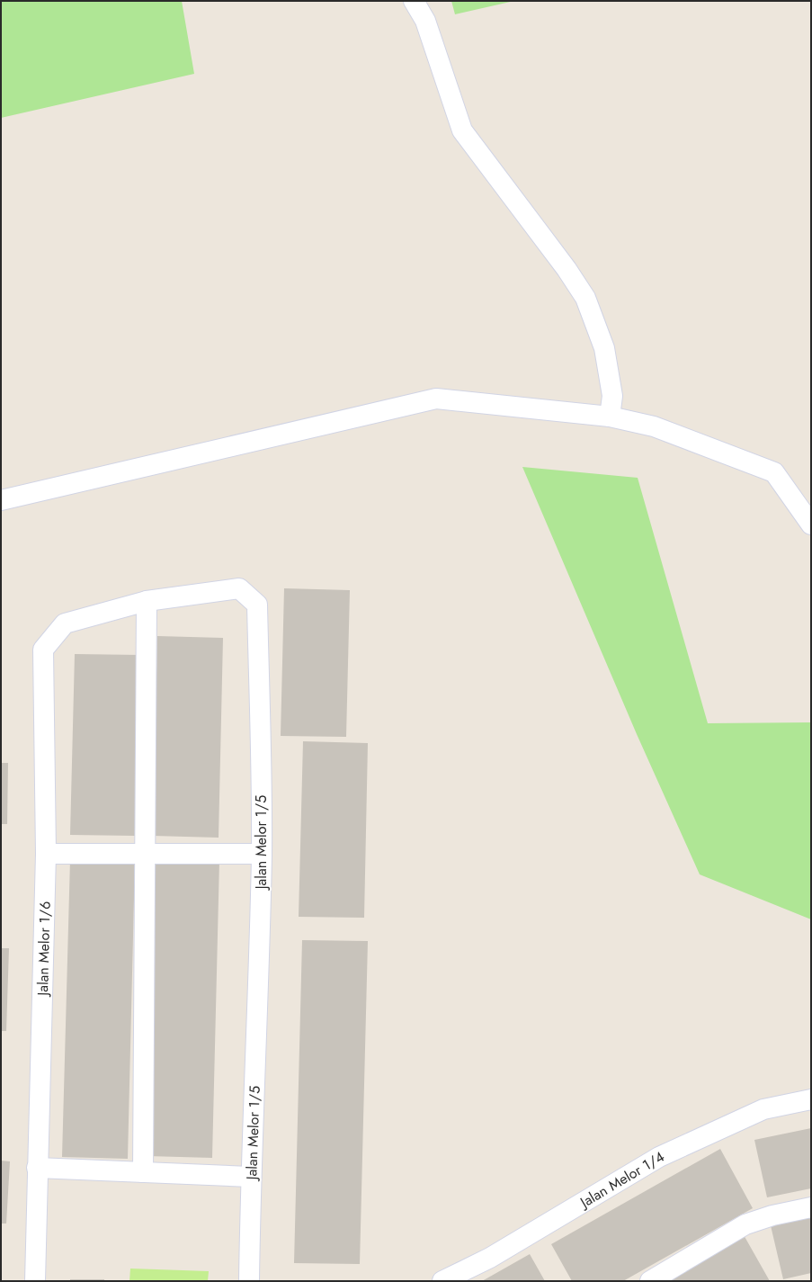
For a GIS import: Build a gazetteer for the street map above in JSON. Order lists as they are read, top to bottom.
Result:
{
  "streets": {
    "street": ["Jalan Melor 1/5", "Jalan Melor 1/6", "Jalan Melor 1/4"]
  },
  "crossings": [
    ["Jalan Melor 1/5", "Jalan Melor 1/6"]
  ]
}
